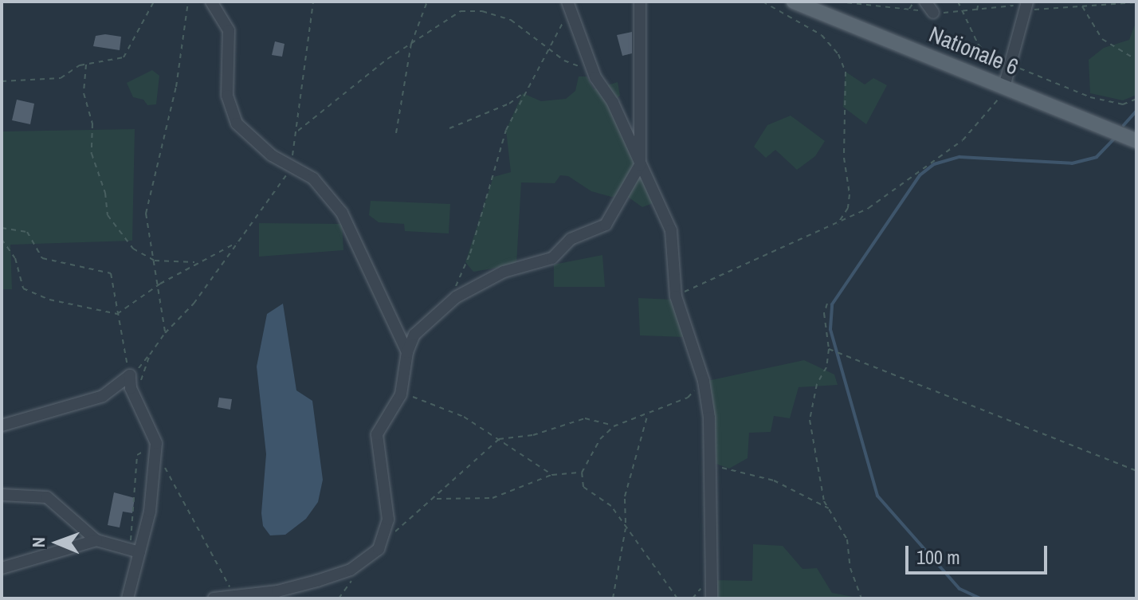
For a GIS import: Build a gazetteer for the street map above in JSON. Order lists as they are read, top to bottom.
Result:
{
  "streets": {
    "main road": ["Nationale 6"]
  },
  "scale_bar": "100 m",
  "north": "left"
}
